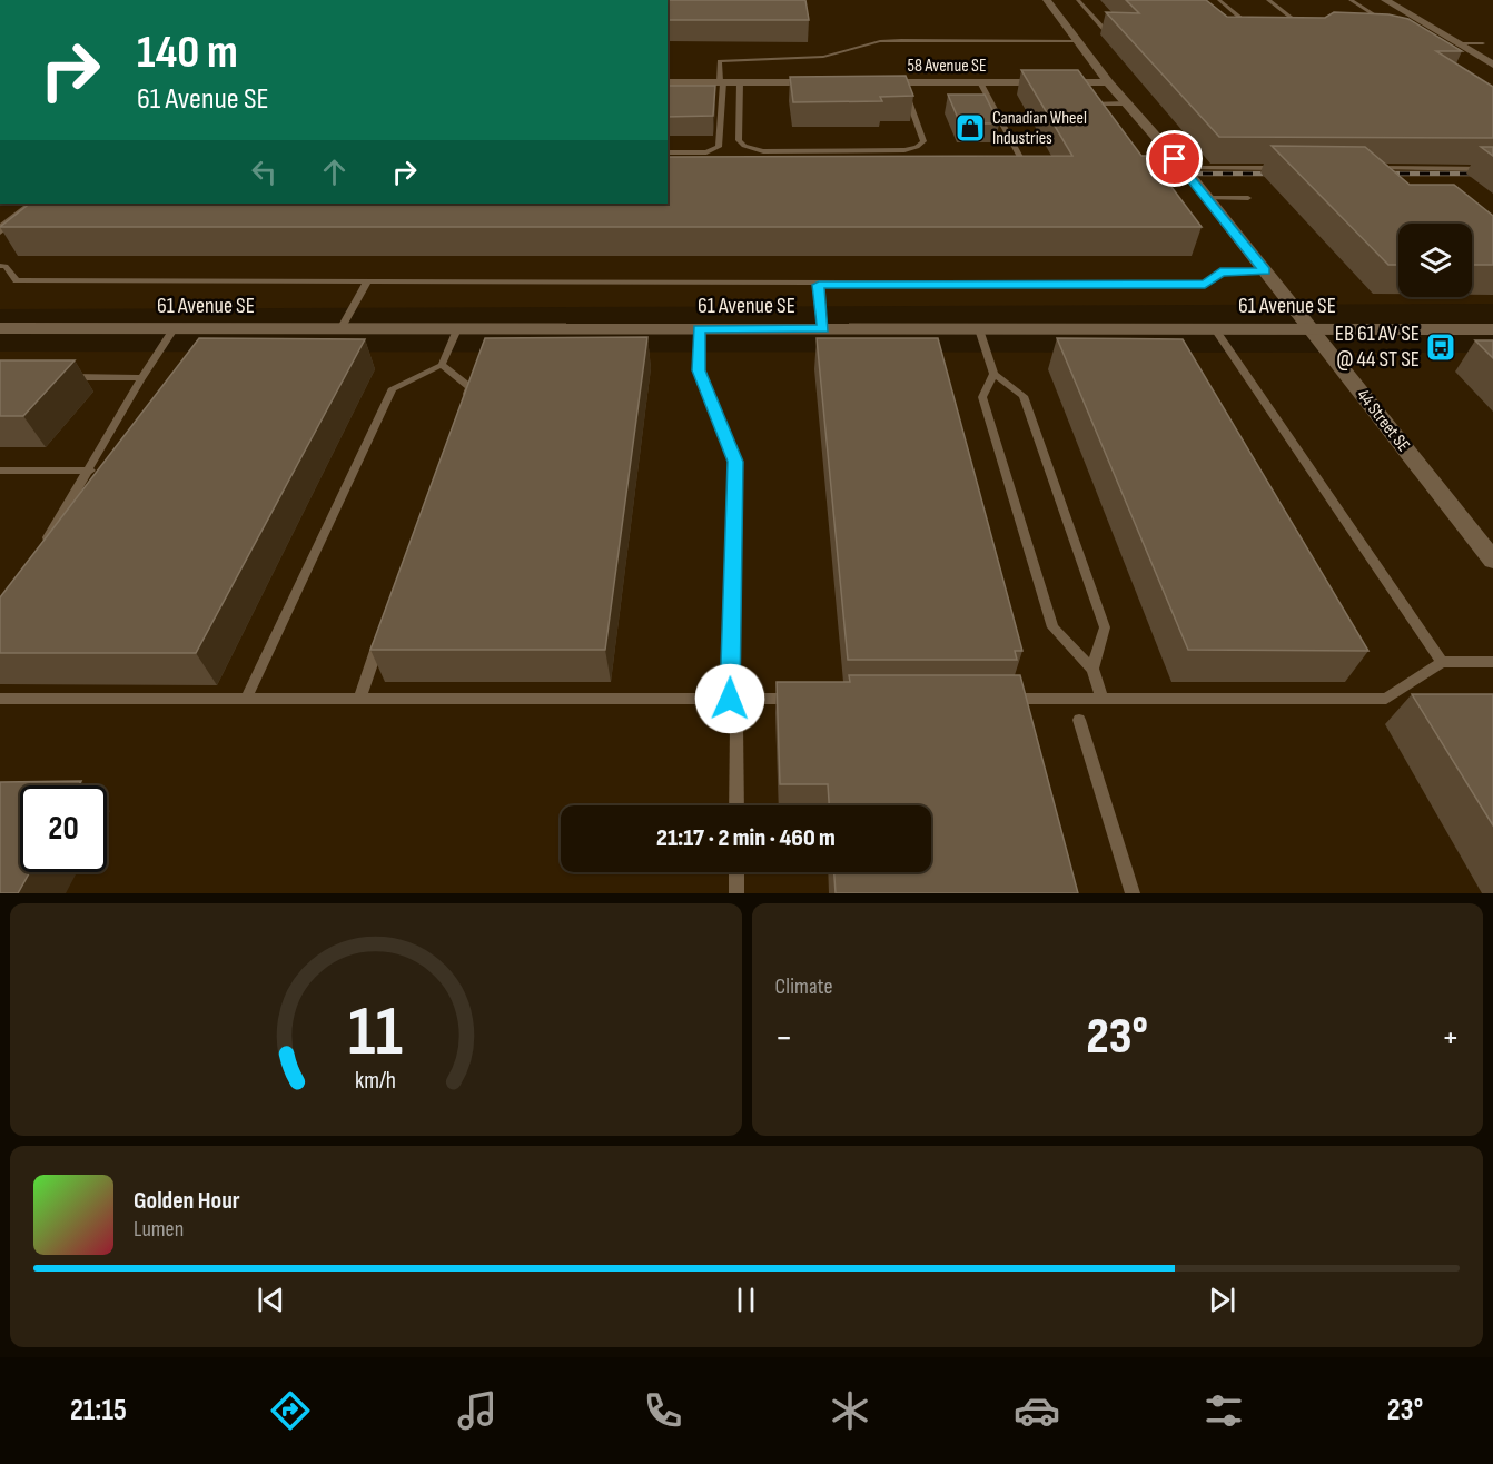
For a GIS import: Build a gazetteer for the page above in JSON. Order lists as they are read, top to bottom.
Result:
{
  "streets": {
    "street": ["58 Avenue SE", "61 Avenue SE", "44 Street SE"]
  },
  "crossings": [
    ["58 Avenue SE", "44 Street SE"],
    ["61 Avenue SE", "44 Street SE"]
  ],
  "places": {
    "shop": ["Canadian Wheel Industries"],
    "bus stop": ["EB 61 AV SE @ 44 ST SE"]
  },
  "page": {
    "turn": ["140 m", "61 Avenue SE"],
    "limit": "20",
    "trip": "21:17 · 2 min · 460 m",
    "tile": "Climate",
    "heat": ["−", "23°", "+"],
    "song": ["Golden Hour", "Lumen"],
    "tabs": ["21:15", "23°"],
    "gauge": ["11", "km/h"]
  }
}
